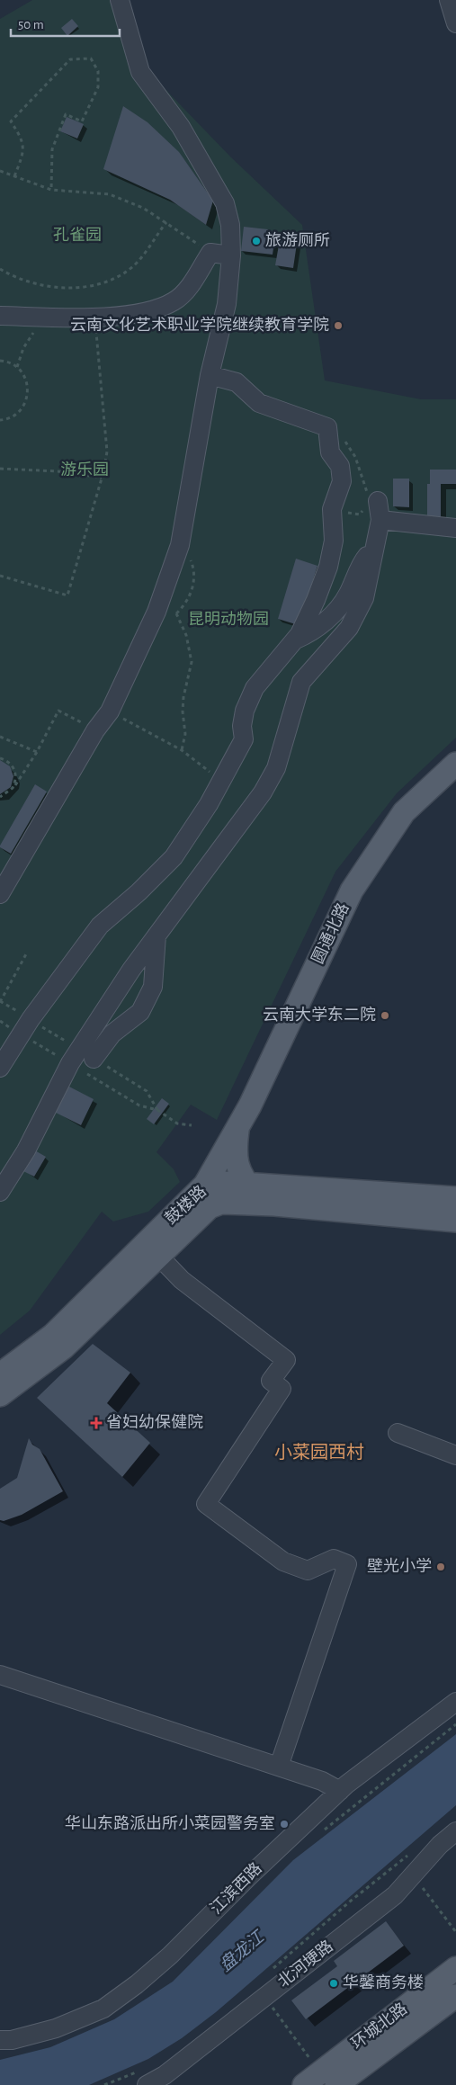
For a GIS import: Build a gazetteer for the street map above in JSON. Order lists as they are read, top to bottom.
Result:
{
  "streets": {
    "main road": ["圆通北路", "鼓楼路", "环城北路"],
    "street": ["江滨西路", "北河埂路"]
  },
  "crossings": [
    ["圆通北路", "鼓楼路"]
  ],
  "districts": ["小菜园西村"],
  "water": ["盘龙江"],
  "parks": ["孔雀园", "游乐园", "昆明动物园"],
  "places": {
    "other": [
      "旅游厕所",
      "云南文化艺术职业学院继续教育学院",
      "云南大学东二院",
      "壁光小学",
      "华山东路派出所小菜园警务室",
      "华馨商务楼"
    ],
    "health": ["省妇幼保健院"]
  },
  "scale_bar": "50 m"
}
